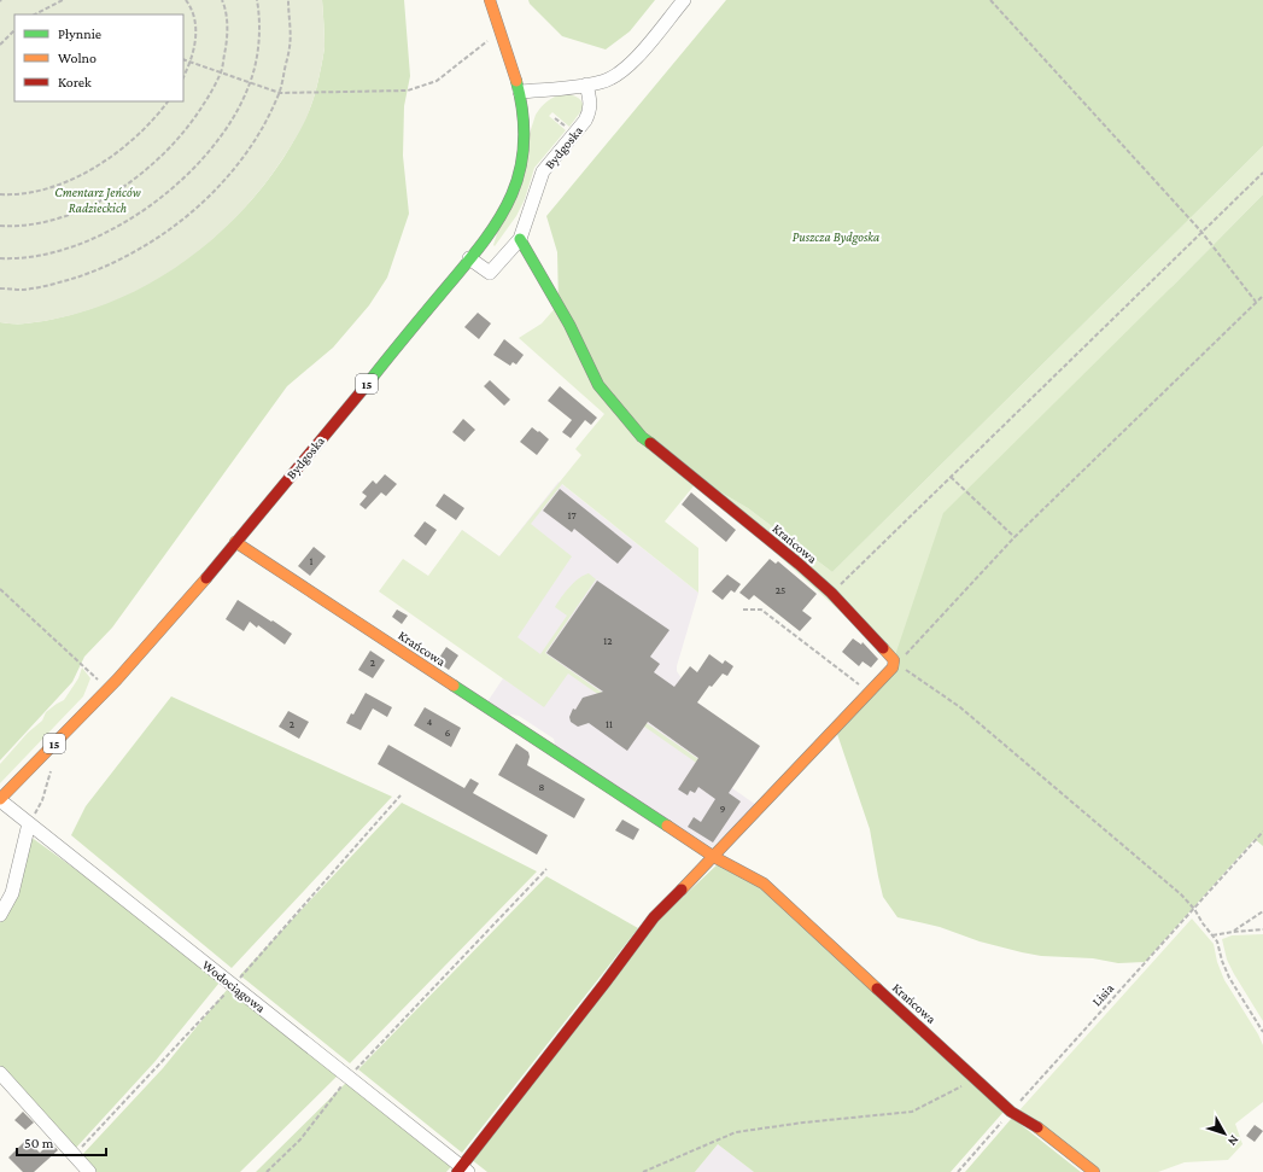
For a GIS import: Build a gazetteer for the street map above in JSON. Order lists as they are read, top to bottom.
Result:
{
  "streets": {
    "street": [
      "Bydgoska",
      "15",
      "Krańcowa",
      "Wodociągowa"
    ],
    "path": ["Lisia"]
  },
  "crossings": [
    ["Bydgoska", "15"],
    ["Bydgoska", "Krańcowa"],
    ["15", "Wodociągowa"],
    ["Krańcowa", "Lisia"]
  ],
  "parks": ["Cmentarz Jeńców Radzieckich", "Puszcza Bydgoska"],
  "house_numbers": [
    "17",
    "1",
    "25",
    "12",
    "2",
    "4",
    "2",
    "11",
    "6",
    "8",
    "9"
  ],
  "legend": ["Płynnie", "Wolno", "Korek"],
  "scale_bar": "50 m",
  "north": "bottom right"
}
